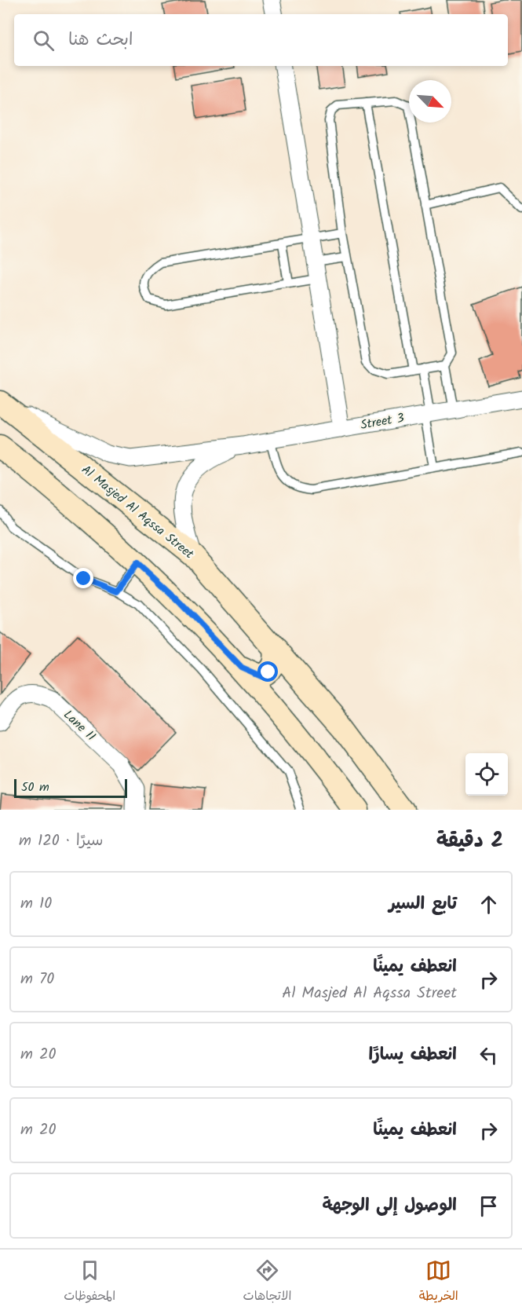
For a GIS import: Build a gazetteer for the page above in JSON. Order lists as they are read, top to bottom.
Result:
{
  "streets": {
    "main road": ["Al Masjed Al Aqssa Street"],
    "street": ["Street 3", "Lane 11"]
  },
  "crossings": [
    ["Street 3", "Al Masjed Al Aqssa Street"]
  ],
  "scale_bar": "50 m",
  "north": "bottom right",
  "page": {
    "search": "ابحث هنا",
    "scale": "50 m",
    "heading": ["2 دقيقة", "سيرًا · 120 m"],
    "list": [
      ["تابع السير", "10 m"],
      ["انعطف يمينًا", "Al Masjed Al Aqssa Street", "70 m"],
      ["انعطف يسارًا", "20 m"],
      ["انعطف يمينًا", "20 m"],
      "الوصول إلى الوجهة"
    ],
    "nav": ["الخريطة", "الاتجاهات", "المحفوظات"]
  }
}
